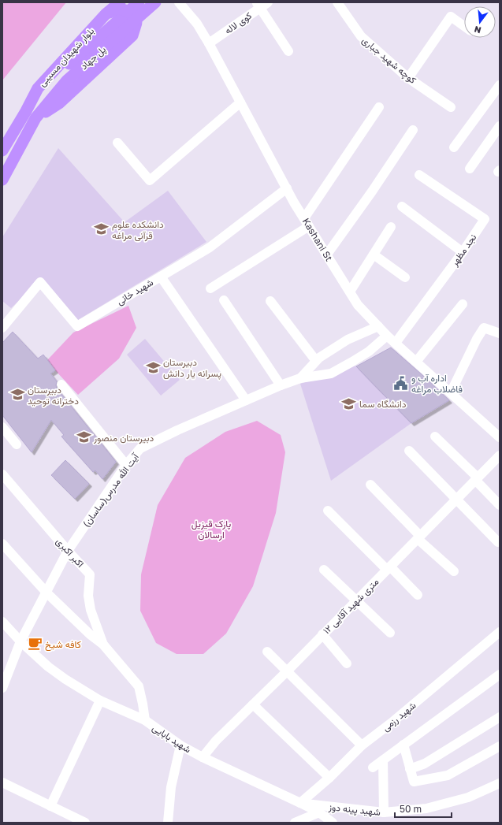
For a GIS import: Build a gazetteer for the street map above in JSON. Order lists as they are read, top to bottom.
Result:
{
  "streets": {
    "main road": ["بلوار شهیدان مسیبی", "پل جهاد"],
    "street": [
      "کوی لاله",
      "کوچه شهید جباری",
      "Kashani St",
      "نجد مظهر",
      "شهید خانی",
      "آیت الله مدرس(ساسان)",
      "اکبر اکبری",
      "۱۲ متری شهید آقایی",
      "شهید رزمی",
      "شهید بابایی",
      "شهید پینه دوز"
    ]
  },
  "crossings": [
    ["کوی لاله", "Kashani St"],
    ["بلوار شهیدان مسیبی", "پل جهاد"],
    ["Kashani St", "نجد مظهر"],
    ["Kashani St", "شهید خانی"],
    ["Kashani St", "آیت الله مدرس(ساسان)"],
    ["آیت الله مدرس(ساسان)", "اکبر اکبری"],
    ["آیت الله مدرس(ساسان)", "شهید بابایی"],
    ["۱۲ متری شهید آقایی", "شهید بابایی"],
    ["شهید رزمی", "شهید بابایی"],
    ["شهید رزمی", "شهید پینه دوز"],
    ["شهید بابایی", "شهید پینه دوز"]
  ],
  "parks": ["پارک قیزیل ارسالان"],
  "places": {
    "school or university": [
      "دانشکده علوم قرآنی مراغه",
      "دبیرستان پسرانه یار دانش",
      "دبیرستان دخترانه توحید",
      "دانشگاه سما",
      "دبیرستان منصور"
    ],
    "public building": ["اداره آب و فاضلاب مراغه"],
    "cafe": ["کافه شیخ"]
  },
  "scale_bar": "50 m",
  "north": "bottom"
}
